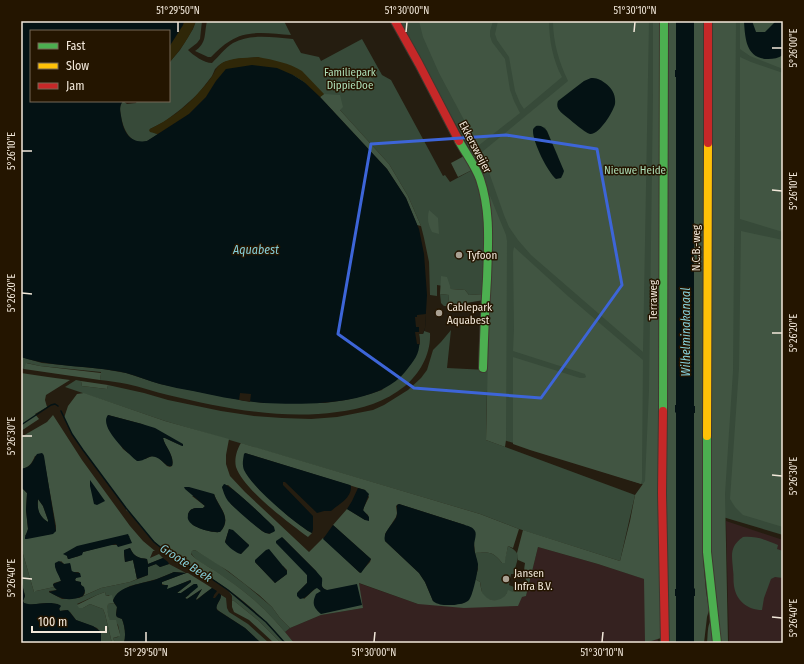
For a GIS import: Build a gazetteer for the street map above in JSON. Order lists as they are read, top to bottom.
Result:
{
  "streets": {
    "street": ["Ekkersweijer", "N.C.B.-weg", "Terraweg"]
  },
  "water": ["Aquabest", "Wilhelminakanaal", "Groote Beek"],
  "parks": ["Familiepark DippieDoe", "Nieuwe Heide"],
  "places": ["Tyfoon", "Cablepark Aquabest", "Jansen Infra B.V."],
  "legend": ["Fast", "Slow", "Jam"],
  "scale_bar": "100 m",
  "coordinates": [
    "51°29'50\"N",
    "51°30'00\"N",
    "51°30'10\"N",
    "5°26'00\"E",
    "5°26'10\"E",
    "5°26'20\"E",
    "5°26'30\"E",
    "5°26'40\"E"
  ]
}
